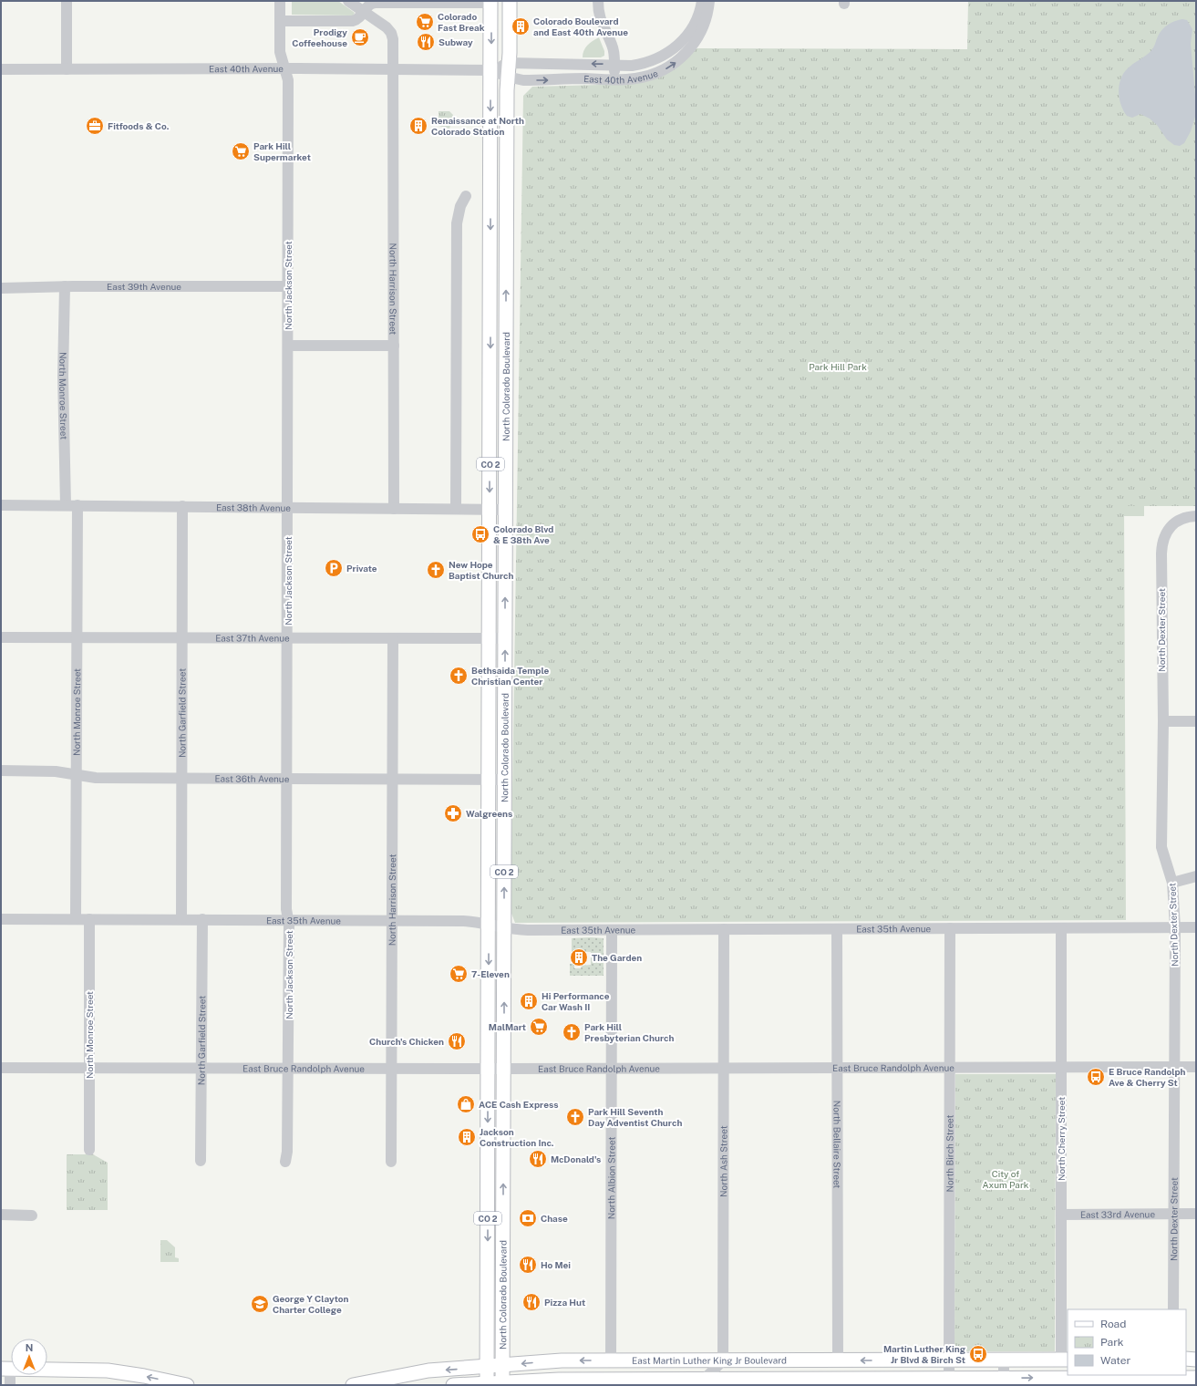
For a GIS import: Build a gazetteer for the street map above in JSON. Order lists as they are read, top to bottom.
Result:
{
  "streets": {
    "main road": ["North Colorado Boulevard", "CO 2", "East Martin Luther King Jr Boulevard"],
    "street": [
      "East 40th Avenue",
      "North Jackson Street",
      "East 39th Avenue",
      "North Harrison Street",
      "North Monroe Street",
      "East 38th Avenue",
      "North Dexter Street",
      "East 37th Avenue",
      "North Garfield Street",
      "East 36th Avenue",
      "East 35th Avenue",
      "East Bruce Randolph Avenue",
      "North Cherry Street",
      "North Bellaire Street",
      "North Birch Street",
      "North Ash Street",
      "North Albion Street",
      "East 33rd Avenue"
    ]
  },
  "crossings": [
    ["East 40th Avenue", "North Jackson Street"],
    ["East 40th Avenue", "North Harrison Street"],
    ["East 40th Avenue", "North Colorado Boulevard"],
    ["North Jackson Street", "East 39th Avenue"],
    ["North Jackson Street", "East 38th Avenue"],
    ["North Jackson Street", "East 37th Avenue"],
    ["North Jackson Street", "East 36th Avenue"],
    ["North Jackson Street", "East 35th Avenue"],
    ["North Jackson Street", "East Bruce Randolph Avenue"],
    ["East 39th Avenue", "North Monroe Street"],
    ["North Harrison Street", "East 38th Avenue"],
    ["North Harrison Street", "East 37th Avenue"],
    ["North Harrison Street", "East 36th Avenue"],
    ["North Harrison Street", "East 35th Avenue"],
    ["North Harrison Street", "East Bruce Randolph Avenue"],
    ["North Colorado Boulevard", "East 38th Avenue"],
    ["North Colorado Boulevard", "East 37th Avenue"],
    ["North Colorado Boulevard", "East 36th Avenue"],
    ["North Colorado Boulevard", "East 35th Avenue"],
    ["North Colorado Boulevard", "East Bruce Randolph Avenue"],
    ["North Colorado Boulevard", "East Martin Luther King Jr Boulevard"],
    ["North Monroe Street", "East 38th Avenue"],
    ["North Monroe Street", "East 37th Avenue"],
    ["North Monroe Street", "East 36th Avenue"],
    ["North Monroe Street", "East 35th Avenue"],
    ["North Monroe Street", "East Bruce Randolph Avenue"],
    ["East 38th Avenue", "North Garfield Street"],
    ["North Dexter Street", "East 35th Avenue"],
    ["North Dexter Street", "East Bruce Randolph Avenue"],
    ["North Dexter Street", "East 33rd Avenue"],
    ["East 37th Avenue", "North Garfield Street"],
    ["North Garfield Street", "East 36th Avenue"],
    ["North Garfield Street", "East 35th Avenue"],
    ["North Garfield Street", "East Bruce Randolph Avenue"],
    ["East 35th Avenue", "North Cherry Street"],
    ["East 35th Avenue", "North Bellaire Street"],
    ["East 35th Avenue", "North Birch Street"],
    ["East 35th Avenue", "North Ash Street"],
    ["East 35th Avenue", "North Albion Street"],
    ["East Bruce Randolph Avenue", "North Cherry Street"],
    ["East Bruce Randolph Avenue", "North Bellaire Street"],
    ["East Bruce Randolph Avenue", "North Birch Street"],
    ["East Bruce Randolph Avenue", "North Ash Street"],
    ["East Bruce Randolph Avenue", "North Albion Street"],
    ["North Cherry Street", "East 33rd Avenue"],
    ["North Cherry Street", "East Martin Luther King Jr Boulevard"],
    ["North Bellaire Street", "East Martin Luther King Jr Boulevard"],
    ["North Birch Street", "East Martin Luther King Jr Boulevard"],
    ["North Ash Street", "East Martin Luther King Jr Boulevard"],
    ["North Albion Street", "East Martin Luther King Jr Boulevard"]
  ],
  "parks": ["Park Hill Park", "City of Axum Park"],
  "places": {
    "supermarket": [
      "Colorado Fast Break",
      "Park Hill Supermarket",
      "7-Eleven",
      "MalMart"
    ],
    "building": [
      "Colorado Boulevard and East 40th Avenue",
      "Renaissance at North Colorado Station",
      "The Garden",
      "Hi Performance Car Wash II",
      "Jackson Construction Inc."
    ],
    "cafe": ["Prodigy Coffeehouse"],
    "restaurant": [
      "Subway",
      "Church's Chicken",
      "McDonald's",
      "Ho Mei",
      "Pizza Hut"
    ],
    "office": ["Fitfoods & Co."],
    "bus stop": ["Colorado Blvd & E 38th Ave", "E Bruce Randolph Ave & Cherry St", "Martin Luther King Jr Blvd & Birch St"],
    "parking": ["Private"],
    "church": [
      "New Hope Baptist Church",
      "Bethsaida Temple Christian Center",
      "Park Hill Presbyterian Church",
      "Park Hill Seventh Day Adventist Church"
    ],
    "pharmacy": ["Walgreens"],
    "shop": ["ACE Cash Express"],
    "bank": ["Chase"],
    "school or university": ["George Y Clayton Charter College"]
  },
  "legend": ["Road", "Park", "Water"],
  "north": "top"
}
